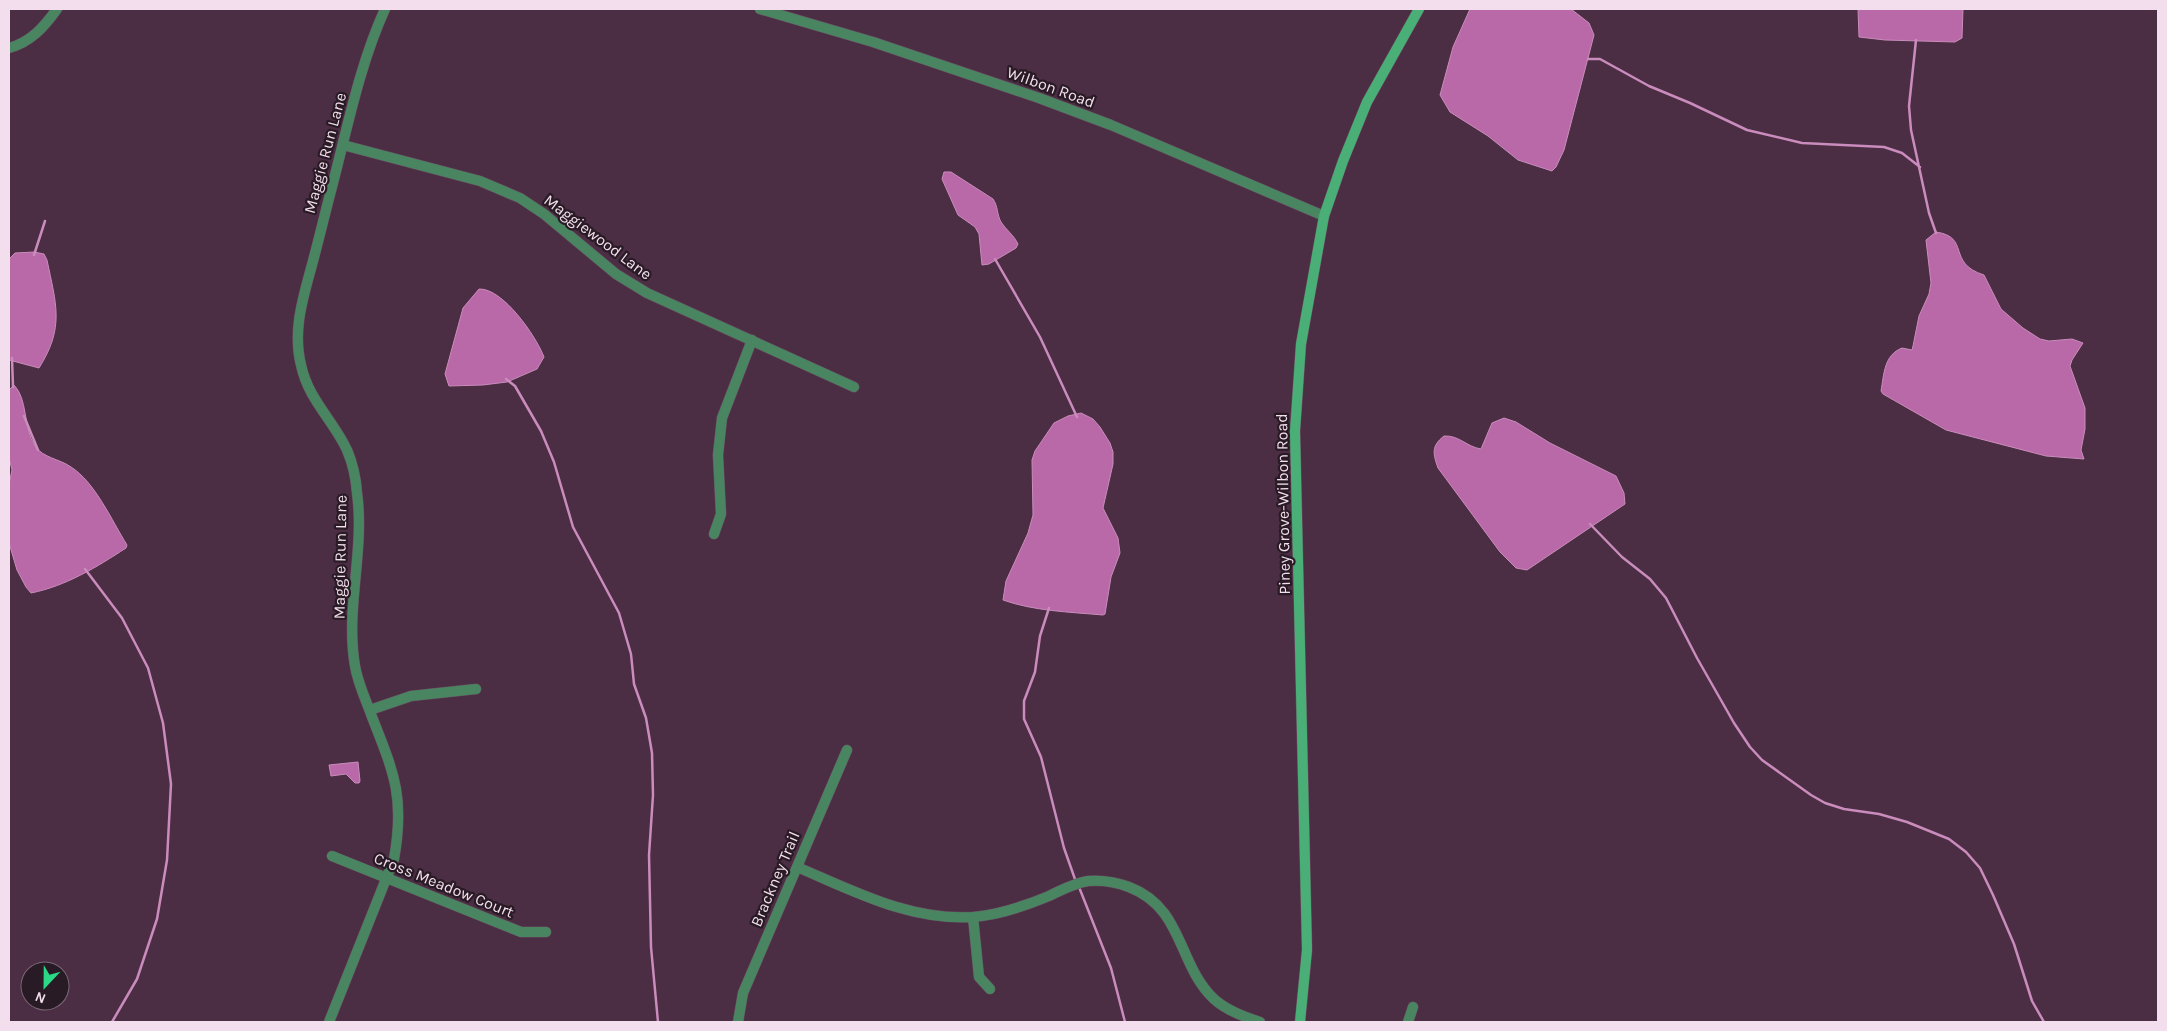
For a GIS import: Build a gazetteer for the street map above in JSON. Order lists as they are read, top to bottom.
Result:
{
  "streets": {
    "street": [
      "Wilbon Road",
      "Maggie Run Lane",
      "Maggiewood Lane",
      "Piney Grove-Wilbon Road",
      "Brackney Trail",
      "Cross Meadow Court"
    ]
  },
  "crossings": [
    ["Wilbon Road", "Piney Grove-Wilbon Road"],
    ["Maggie Run Lane", "Maggiewood Lane"],
    ["Maggie Run Lane", "Cross Meadow Court"]
  ],
  "north": "bottom"
}
